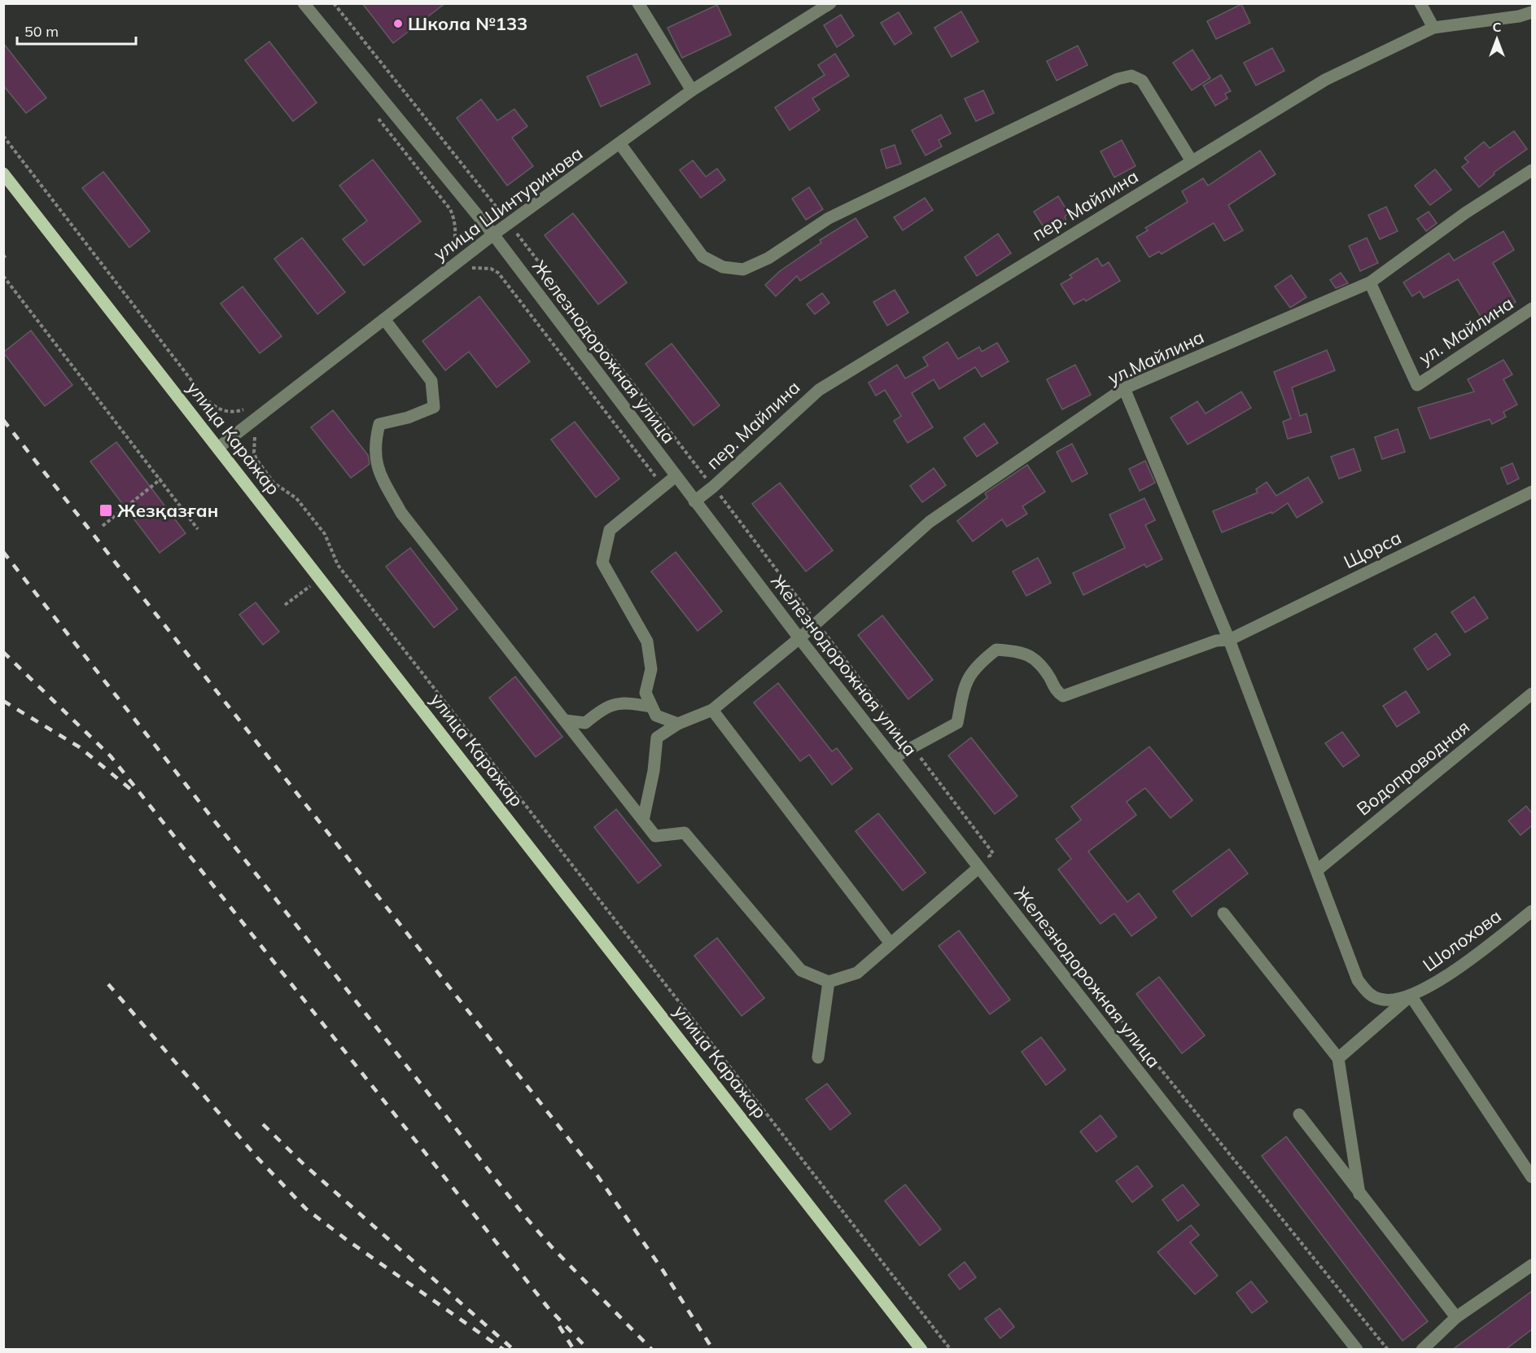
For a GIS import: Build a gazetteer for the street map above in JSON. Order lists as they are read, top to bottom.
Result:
{
  "streets": {
    "main road": ["улица Каражар"],
    "street": [
      "улица Шинтуринова",
      "пер. Майлина",
      "ул. Майлина",
      "Железнодорожная улица",
      "ул.Майлина",
      "Щорса",
      "Водопроводная",
      "Шолохова"
    ]
  },
  "crossings": [
    ["улица Шинтуринова", "Железнодорожная улица"],
    ["улица Шинтуринова", "улица Каражар"],
    ["пер. Майлина", "Железнодорожная улица"],
    ["ул. Майлина", "ул.Майлина"],
    ["Железнодорожная улица", "ул.Майлина"],
    ["Водопроводная", "Шолохова"]
  ],
  "places": {
    "other": ["Школа №133"],
    "transit": ["Жезқазған"]
  },
  "scale_bar": "50 m",
  "north": "top"
}
